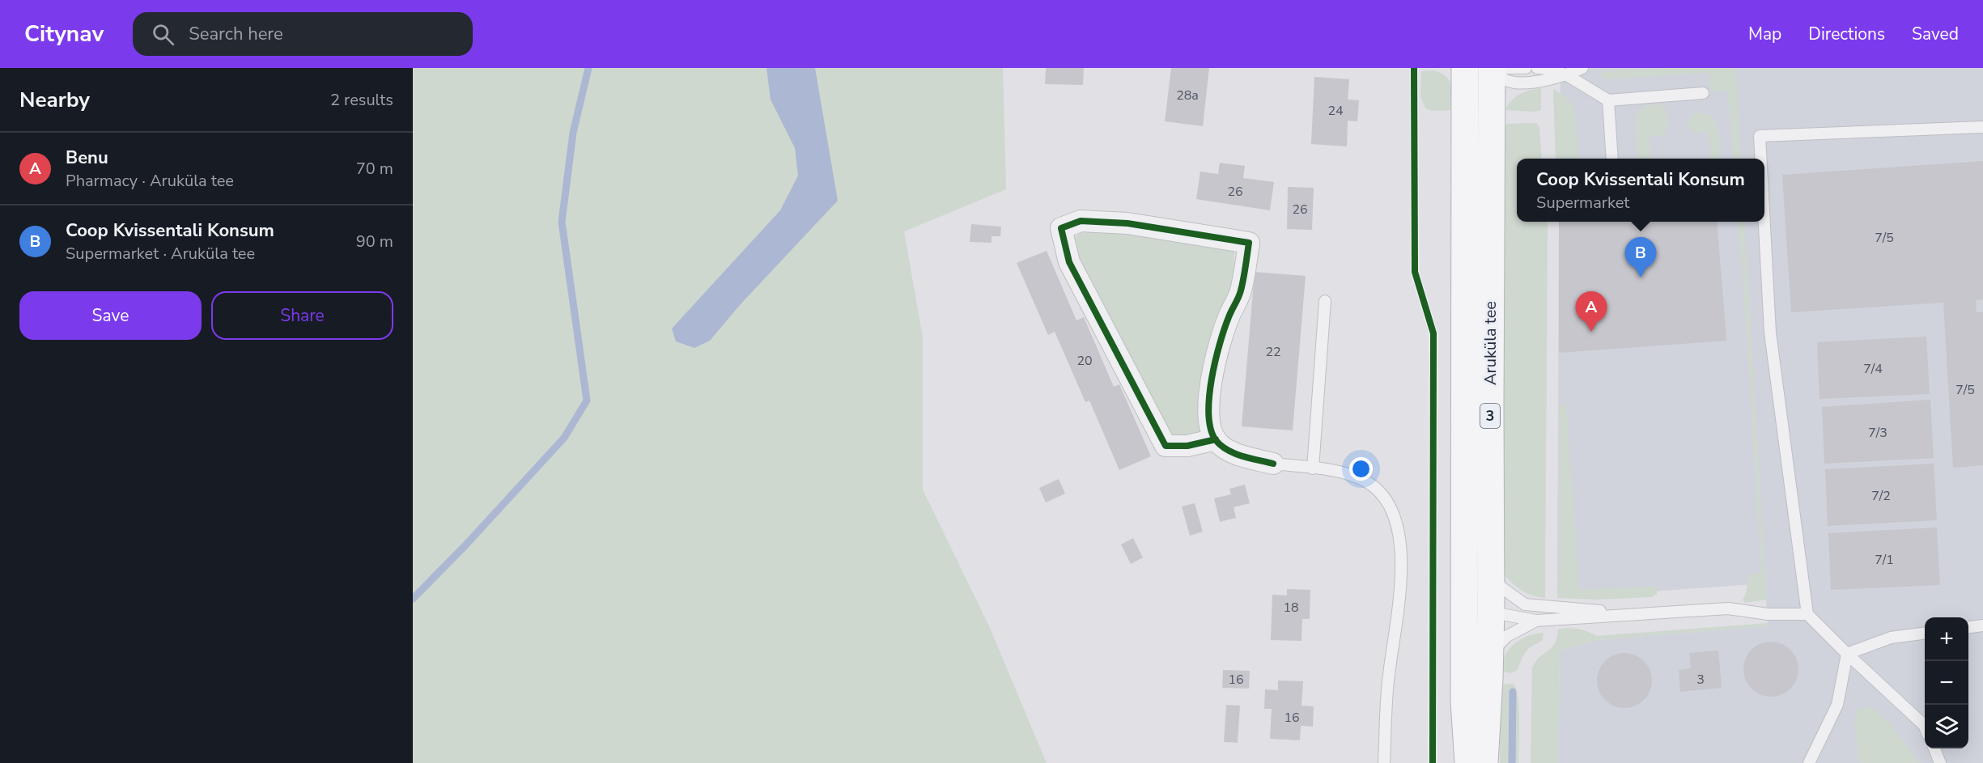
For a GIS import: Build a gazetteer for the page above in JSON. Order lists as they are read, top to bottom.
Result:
{
  "streets": {
    "highway": ["Aruküla tee", "3"]
  },
  "house_numbers": [
    "28a",
    "24",
    "26",
    "26",
    "7/5",
    "22",
    "20",
    "7/4",
    "7/5",
    "7/3",
    "7/2",
    "7/1",
    "18",
    "16",
    "3",
    "16"
  ],
  "page": {
    "header": "Citynav",
    "search": "Search here",
    "nav": ["Map", "Directions", "Saved"],
    "heading": ["Nearby", "2 results"],
    "list": [
      {
        "mark": "A",
        "name": "Benu",
        "note": "Pharmacy · Aruküla tee",
        "value": "70 m"
      },
      {
        "mark": "B",
        "name": "Coop Kvissentali Konsum",
        "note": "Supermarket · Aruküla tee",
        "value": "90 m"
      }
    ],
    "popup": ["Coop Kvissentali Konsum", "Supermarket"],
    "pins": ["B", "A"],
    "buttons": ["Save", "Share"],
    "map_buttons": ["+", "−"]
  }
}
